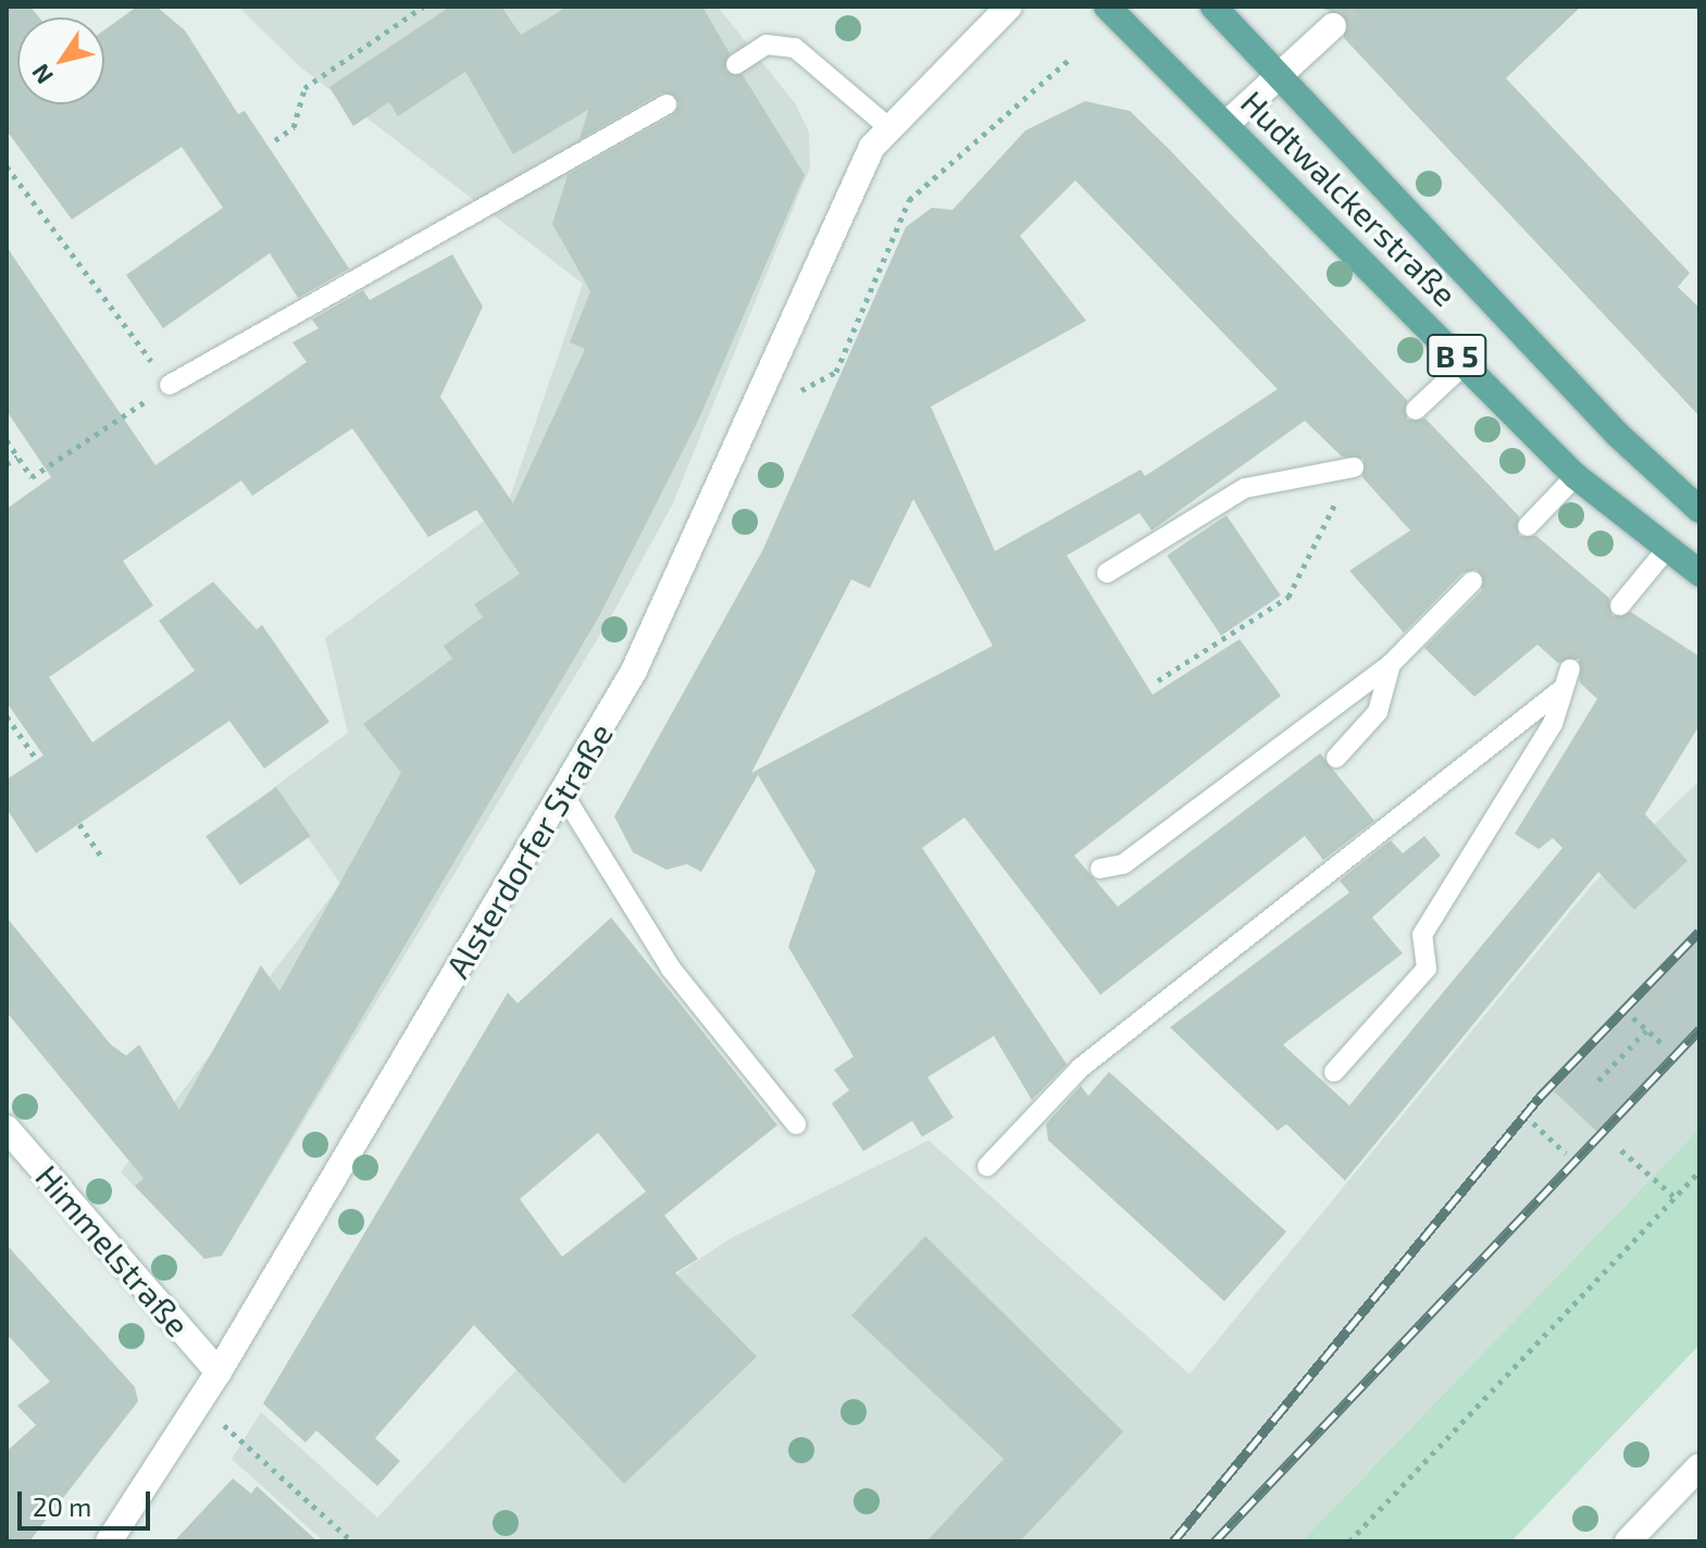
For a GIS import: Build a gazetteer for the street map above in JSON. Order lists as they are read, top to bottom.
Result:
{
  "streets": {
    "main road": ["Hudtwalckerstraße", "B 5"],
    "street": ["Alsterdorfer Straße", "Himmelstraße"]
  },
  "crossings": [
    ["Alsterdorfer Straße", "Himmelstraße"]
  ],
  "scale_bar": "20 m",
  "north": "bottom left"
}
